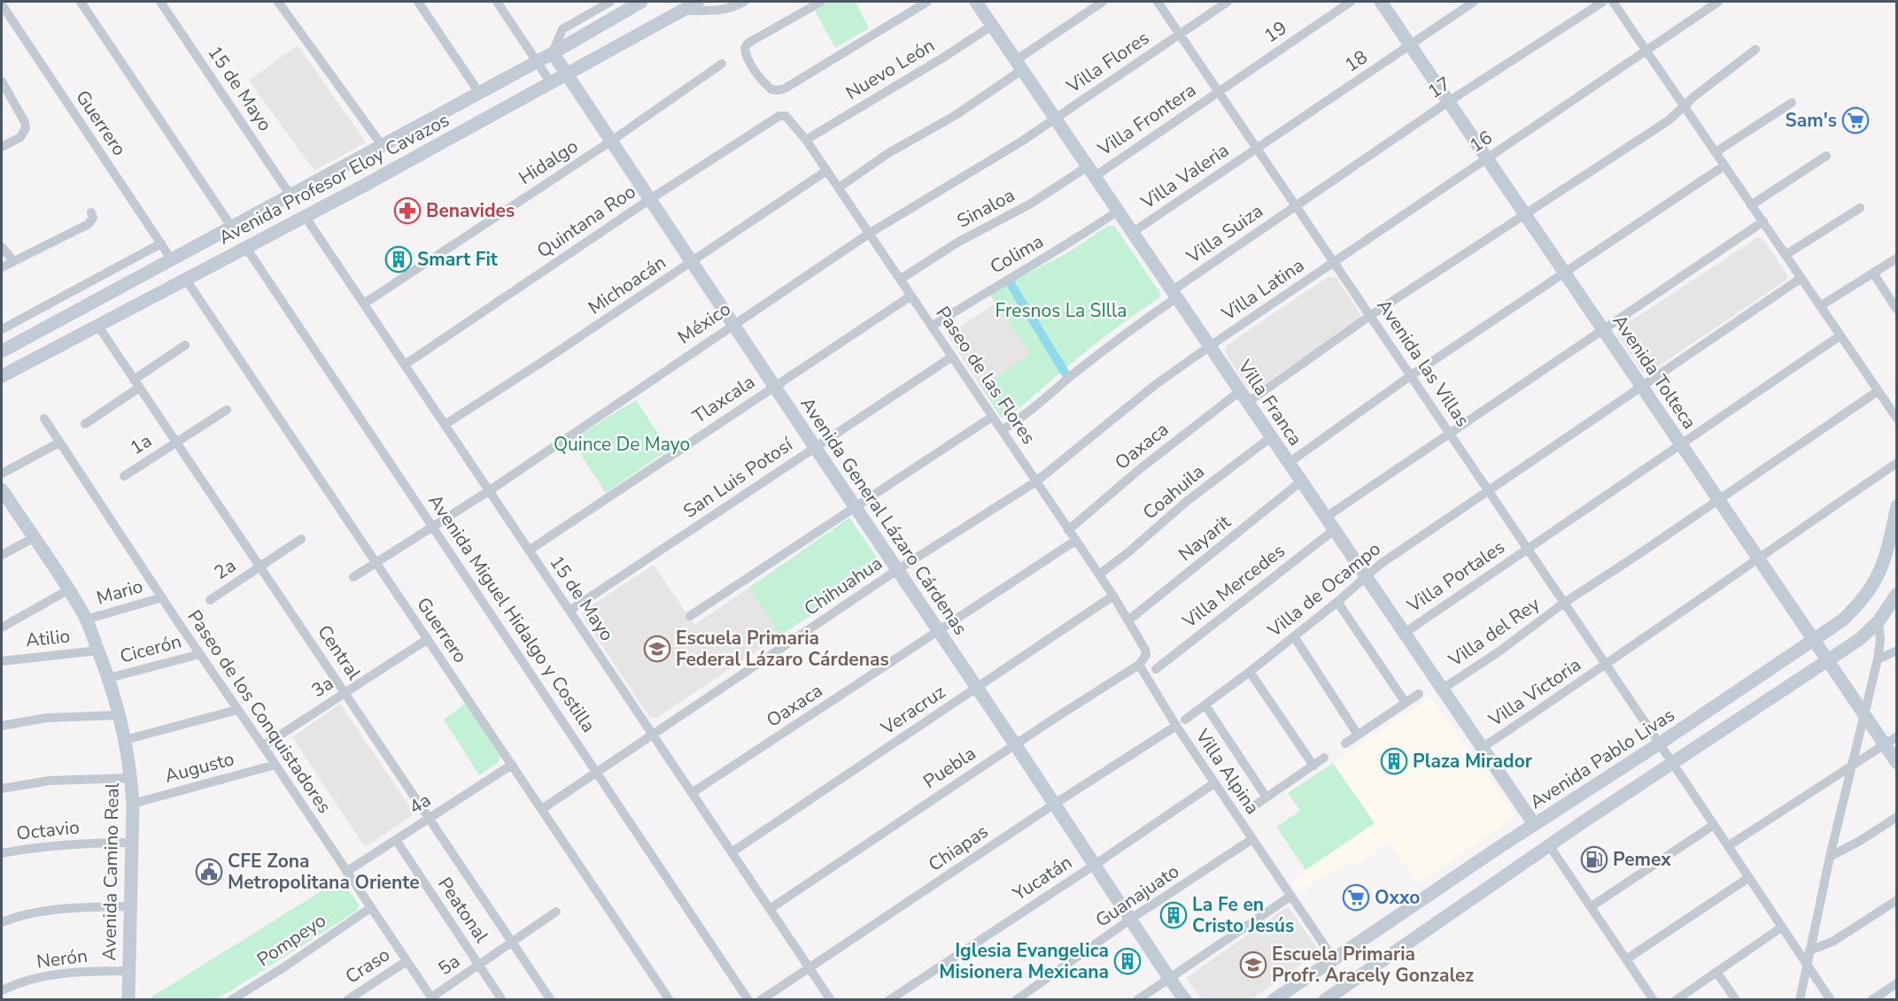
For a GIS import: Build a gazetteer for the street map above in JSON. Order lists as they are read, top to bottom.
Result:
{
  "streets": {
    "street": [
      "19",
      "18",
      "Villa Flores",
      "Nuevo León",
      "17",
      "15 de Mayo",
      "Villa Frontera",
      "Guerrero",
      "16",
      "Hidalgo",
      "Villa Valeria",
      "Avenida Profesor Eloy Cavazos",
      "Sinaloa",
      "Quintana Roo",
      "Villa Suiza",
      "Colima",
      "Michoacán",
      "Villa Latina",
      "México",
      "Avenida las Villas",
      "Avenida Tolteca",
      "Paseo de las Flores",
      "Tlaxcala",
      "Villa Franca",
      "1a",
      "Oaxaca",
      "San Luis Potosí",
      "Coahuila",
      "Avenida General Lázaro Cárdenas",
      "Nayarit",
      "2a",
      "Villa Portales",
      "Chihuahua",
      "Villa Mercedes",
      "Villa de Ocampo",
      "Mario",
      "Avenida Miguel Hidalgo y Costilla",
      "Villa del Rey",
      "Atilio",
      "Cicerón",
      "Central",
      "3a",
      "Villa Victoria",
      "Veracruz",
      "Paseo de los Conquistadores",
      "Avenida Pablo Livas",
      "Augusto",
      "Puebla",
      "Villa Alpina",
      "4a",
      "Octavio",
      "Chiapas",
      "Avenida Camino Real",
      "Yucatán",
      "Guanajuato",
      "Peatonal",
      "Pompeyo",
      "Nerón",
      "5a",
      "Craso"
    ]
  },
  "crossings": [
    ["19", "Villa Frontera"],
    ["19", "Avenida las Villas"],
    ["18", "Villa Valeria"],
    ["18", "Avenida las Villas"],
    ["18", "Avenida Tolteca"],
    ["Villa Flores", "México"],
    ["Villa Flores", "Avenida las Villas"],
    ["Villa Flores", "Villa Franca"],
    ["Nuevo León", "Paseo de las Flores"],
    ["Nuevo León", "Villa Franca"],
    ["17", "Villa Suiza"],
    ["17", "Avenida las Villas"],
    ["17", "Avenida Tolteca"],
    ["15 de Mayo", "Hidalgo"],
    ["15 de Mayo", "Avenida Profesor Eloy Cavazos"],
    ["15 de Mayo", "Quintana Roo"],
    ["15 de Mayo", "Michoacán"],
    ["15 de Mayo", "México"],
    ["15 de Mayo", "Tlaxcala"],
    ["15 de Mayo", "Oaxaca"],
    ["15 de Mayo", "San Luis Potosí"],
    ["15 de Mayo", "Chihuahua"],
    ["15 de Mayo", "Veracruz"],
    ["15 de Mayo", "Puebla"],
    ["15 de Mayo", "Chiapas"],
    ["Villa Frontera", "Sinaloa"],
    ["Villa Frontera", "Avenida las Villas"],
    ["Villa Frontera", "Villa Franca"],
    ["Guerrero", "Avenida Profesor Eloy Cavazos"],
    ["Guerrero", "México"],
    ["Guerrero", "Chihuahua"],
    ["Guerrero", "3a"],
    ["Guerrero", "4a"],
    ["16", "Villa Latina"],
    ["16", "Avenida las Villas"],
    ["16", "Avenida Tolteca"],
    ["Hidalgo", "Avenida General Lázaro Cárdenas"],
    ["Villa Valeria", "Avenida las Villas"],
    ["Villa Valeria", "Villa Franca"],
    ["Avenida Profesor Eloy Cavazos", "Avenida General Lázaro Cárdenas"],
    ["Avenida Profesor Eloy Cavazos", "Avenida Miguel Hidalgo y Costilla"],
    ["Avenida Profesor Eloy Cavazos", "Central"],
    ["Sinaloa", "Paseo de las Flores"],
    ["Sinaloa", "Villa Franca"],
    ["Quintana Roo", "Paseo de las Flores"],
    ["Quintana Roo", "Avenida General Lázaro Cárdenas"],
    ["Villa Suiza", "Avenida las Villas"],
    ["Villa Suiza", "Paseo de las Flores"],
    ["Villa Suiza", "Villa Franca"],
    ["Colima", "Paseo de las Flores"],
    ["Colima", "Villa Franca"],
    ["Michoacán", "Paseo de las Flores"],
    ["Michoacán", "Avenida General Lázaro Cárdenas"],
    ["Villa Latina", "Avenida las Villas"],
    ["Villa Latina", "Villa Franca"],
    ["Villa Latina", "Chihuahua"],
    ["México", "Paseo de las Flores"],
    ["México", "Villa Franca"],
    ["México", "Avenida General Lázaro Cárdenas"],
    ["México", "Avenida Miguel Hidalgo y Costilla"],
    ["Avenida las Villas", "Oaxaca"],
    ["Avenida las Villas", "Villa Portales"],
    ["Avenida las Villas", "Villa de Ocampo"],
    ["Avenida las Villas", "Villa del Rey"],
    ["Avenida las Villas", "Villa Victoria"],
    ["Avenida las Villas", "Avenida Pablo Livas"],
    ["Avenida Tolteca", "Oaxaca"],
    ["Avenida Tolteca", "Villa Portales"],
    ["Avenida Tolteca", "Villa de Ocampo"],
    ["Avenida Tolteca", "Villa del Rey"],
    ["Avenida Tolteca", "Villa Victoria"],
    ["Avenida Tolteca", "Avenida Pablo Livas"],
    ["Paseo de las Flores", "Tlaxcala"],
    ["Paseo de las Flores", "Oaxaca"],
    ["Paseo de las Flores", "San Luis Potosí"],
    ["Paseo de las Flores", "Coahuila"],
    ["Paseo de las Flores", "Nayarit"],
    ["Paseo de las Flores", "Chihuahua"],
    ["Paseo de las Flores", "Veracruz"],
    ["Paseo de las Flores", "Puebla"],
    ["Tlaxcala", "Avenida General Lázaro Cárdenas"],
    ["Villa Franca", "Oaxaca"],
    ["Villa Franca", "Coahuila"],
    ["Villa Franca", "Nayarit"],
    ["Villa Franca", "Villa Portales"],
    ["Villa Franca", "Chihuahua"],
    ["Villa Franca", "Villa Mercedes"],
    ["Villa Franca", "Villa de Ocampo"],
    ["Villa Franca", "Villa del Rey"],
    ["Villa Franca", "Villa Victoria"],
    ["Villa Franca", "Avenida Pablo Livas"],
    ["1a", "Central"],
    ["Oaxaca", "Avenida General Lázaro Cárdenas"],
    ["San Luis Potosí", "Avenida General Lázaro Cárdenas"],
    ["Avenida General Lázaro Cárdenas", "Chihuahua"],
    ["Avenida General Lázaro Cárdenas", "Veracruz"],
    ["Avenida General Lázaro Cárdenas", "Puebla"],
    ["Avenida General Lázaro Cárdenas", "Chiapas"],
    ["Avenida General Lázaro Cárdenas", "Yucatán"],
    ["Avenida General Lázaro Cárdenas", "Guanajuato"],
    ["2a", "Central"],
    ["Chihuahua", "Avenida Miguel Hidalgo y Costilla"],
    ["Mario", "Paseo de los Conquistadores"],
    ["Mario", "Avenida Camino Real"],
    ["Atilio", "Avenida Camino Real"],
    ["Cicerón", "Paseo de los Conquistadores"],
    ["Cicerón", "Avenida Camino Real"],
    ["Central", "3a"],
    ["Central", "4a"],
    ["Central", "5a"],
    ["3a", "Paseo de los Conquistadores"],
    ["Paseo de los Conquistadores", "Augusto"],
    ["Paseo de los Conquistadores", "4a"],
    ["Paseo de los Conquistadores", "Pompeyo"],
    ["Paseo de los Conquistadores", "5a"],
    ["Paseo de los Conquistadores", "Craso"],
    ["Avenida Pablo Livas", "Villa Alpina"],
    ["Augusto", "Avenida Camino Real"],
    ["Puebla", "Villa Alpina"],
    ["Villa Alpina", "Chiapas"],
    ["Villa Alpina", "Yucatán"],
    ["Villa Alpina", "Guanajuato"],
    ["4a", "Peatonal"],
    ["Octavio", "Avenida Camino Real"],
    ["Avenida Camino Real", "Nerón"],
    ["Peatonal", "5a"]
  ],
  "parks": ["Fresnos La SIlla", "Quince De Mayo"],
  "places": {
    "supermarket": ["Sam's", "Oxxo"],
    "pharmacy": ["Benavides"],
    "building": [
      "Smart Fit",
      "Plaza Mirador",
      "La Fe en Cristo Jesús",
      "Iglesia Evangelica Misionera Mexicana"
    ],
    "school or university": ["Escuela Primaria Federal Lázaro Cárdenas", "Escuela Primaria Profr. Aracely Gonzalez"],
    "fuel station": ["Pemex"],
    "public building": ["CFE Zona Metropolitana Oriente"]
  }
}
